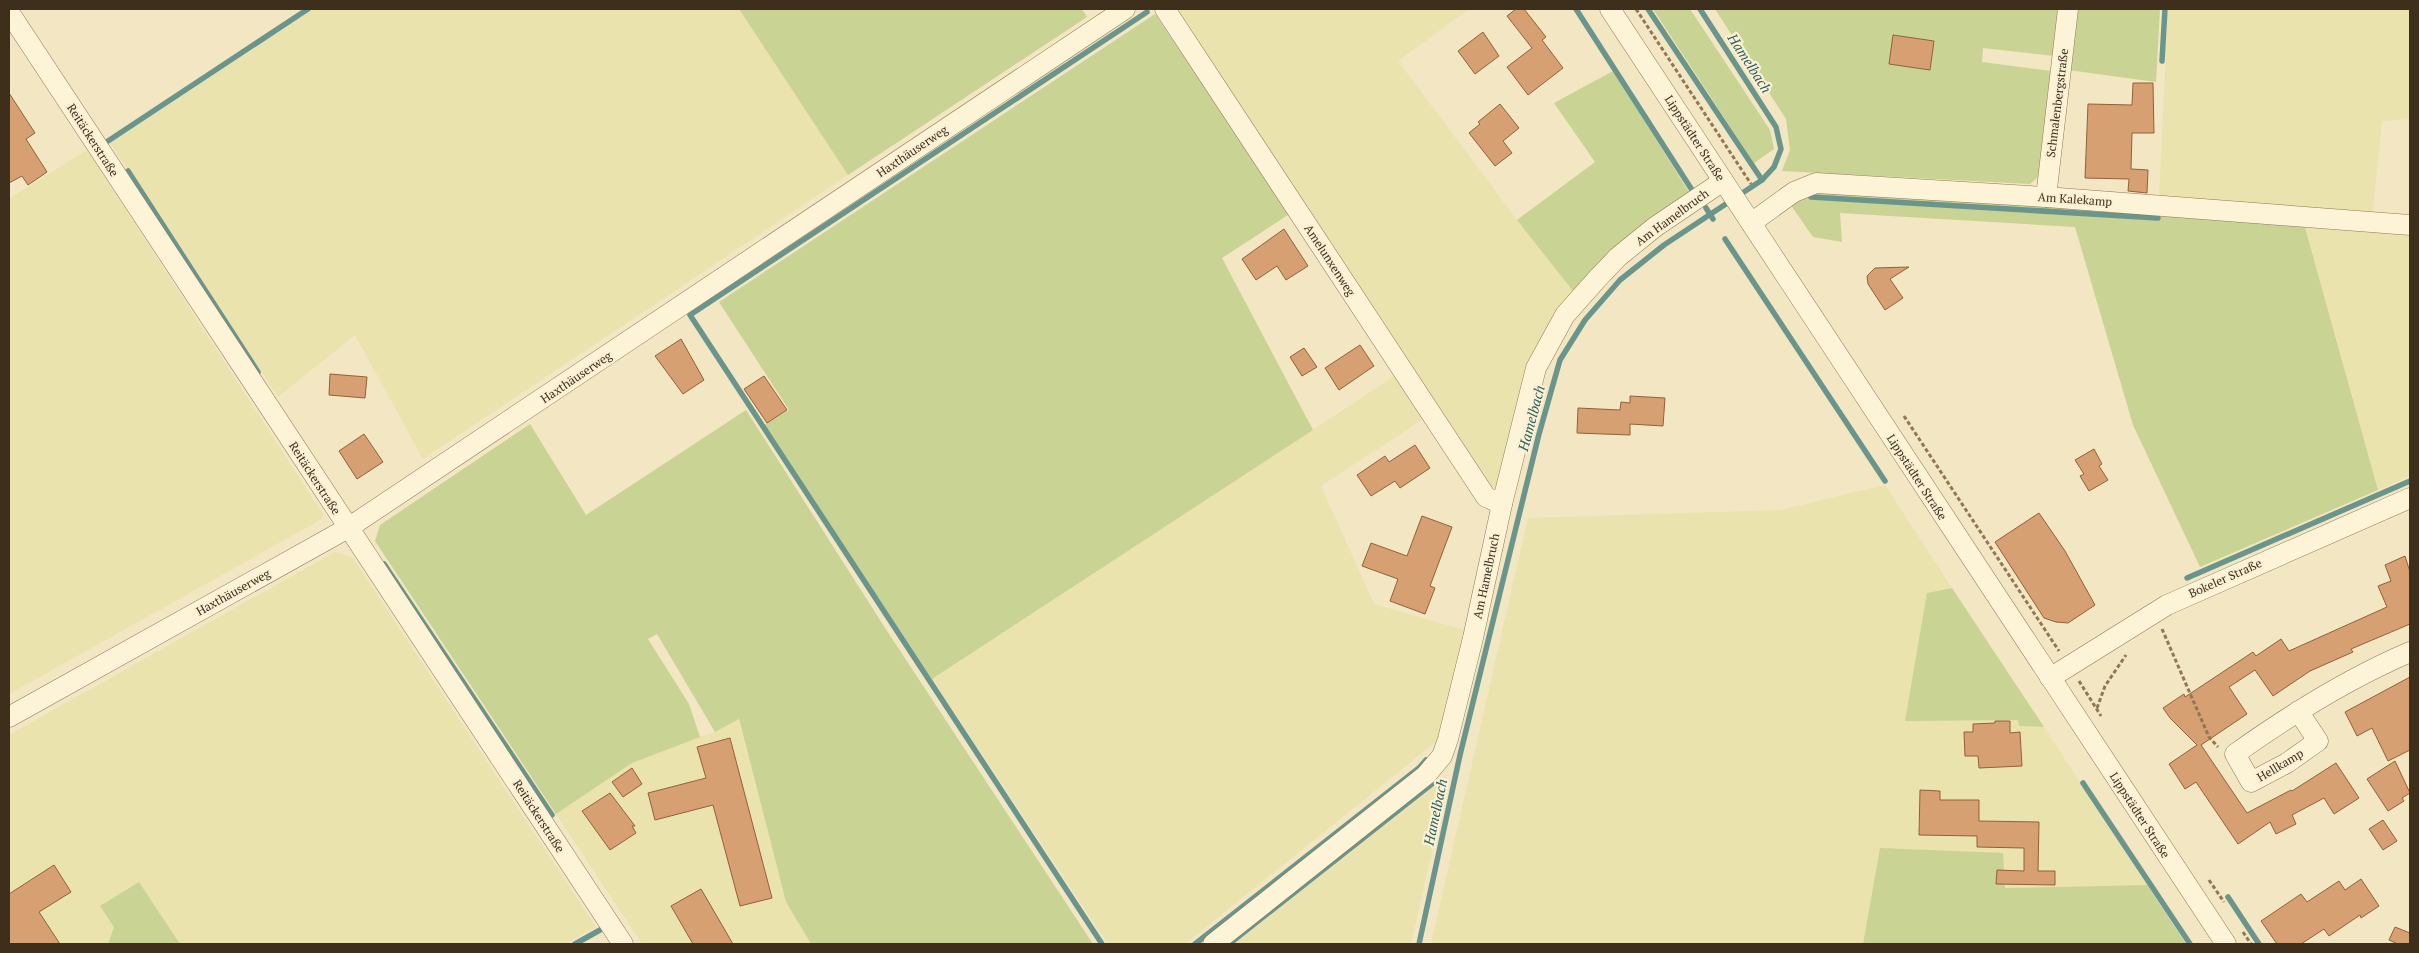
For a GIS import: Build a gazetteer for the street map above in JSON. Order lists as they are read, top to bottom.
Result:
{
  "streets": {
    "street": [
      "Schmalenbergstraße",
      "Lippstädter Straße",
      "Reitäckerstraße",
      "Haxthäuserweg",
      "Am Kalekamp",
      "Am Hamelbruch",
      "Amelunxenweg",
      "Bokeler Straße",
      "Hellkamp"
    ]
  },
  "crossings": [
    ["Schmalenbergstraße", "Am Kalekamp"],
    ["Lippstädter Straße", "Am Kalekamp"],
    ["Lippstädter Straße", "Am Hamelbruch"],
    ["Lippstädter Straße", "Bokeler Straße"],
    ["Reitäckerstraße", "Haxthäuserweg"],
    ["Am Hamelbruch", "Amelunxenweg"]
  ],
  "water": ["Hamelbach"]
}
